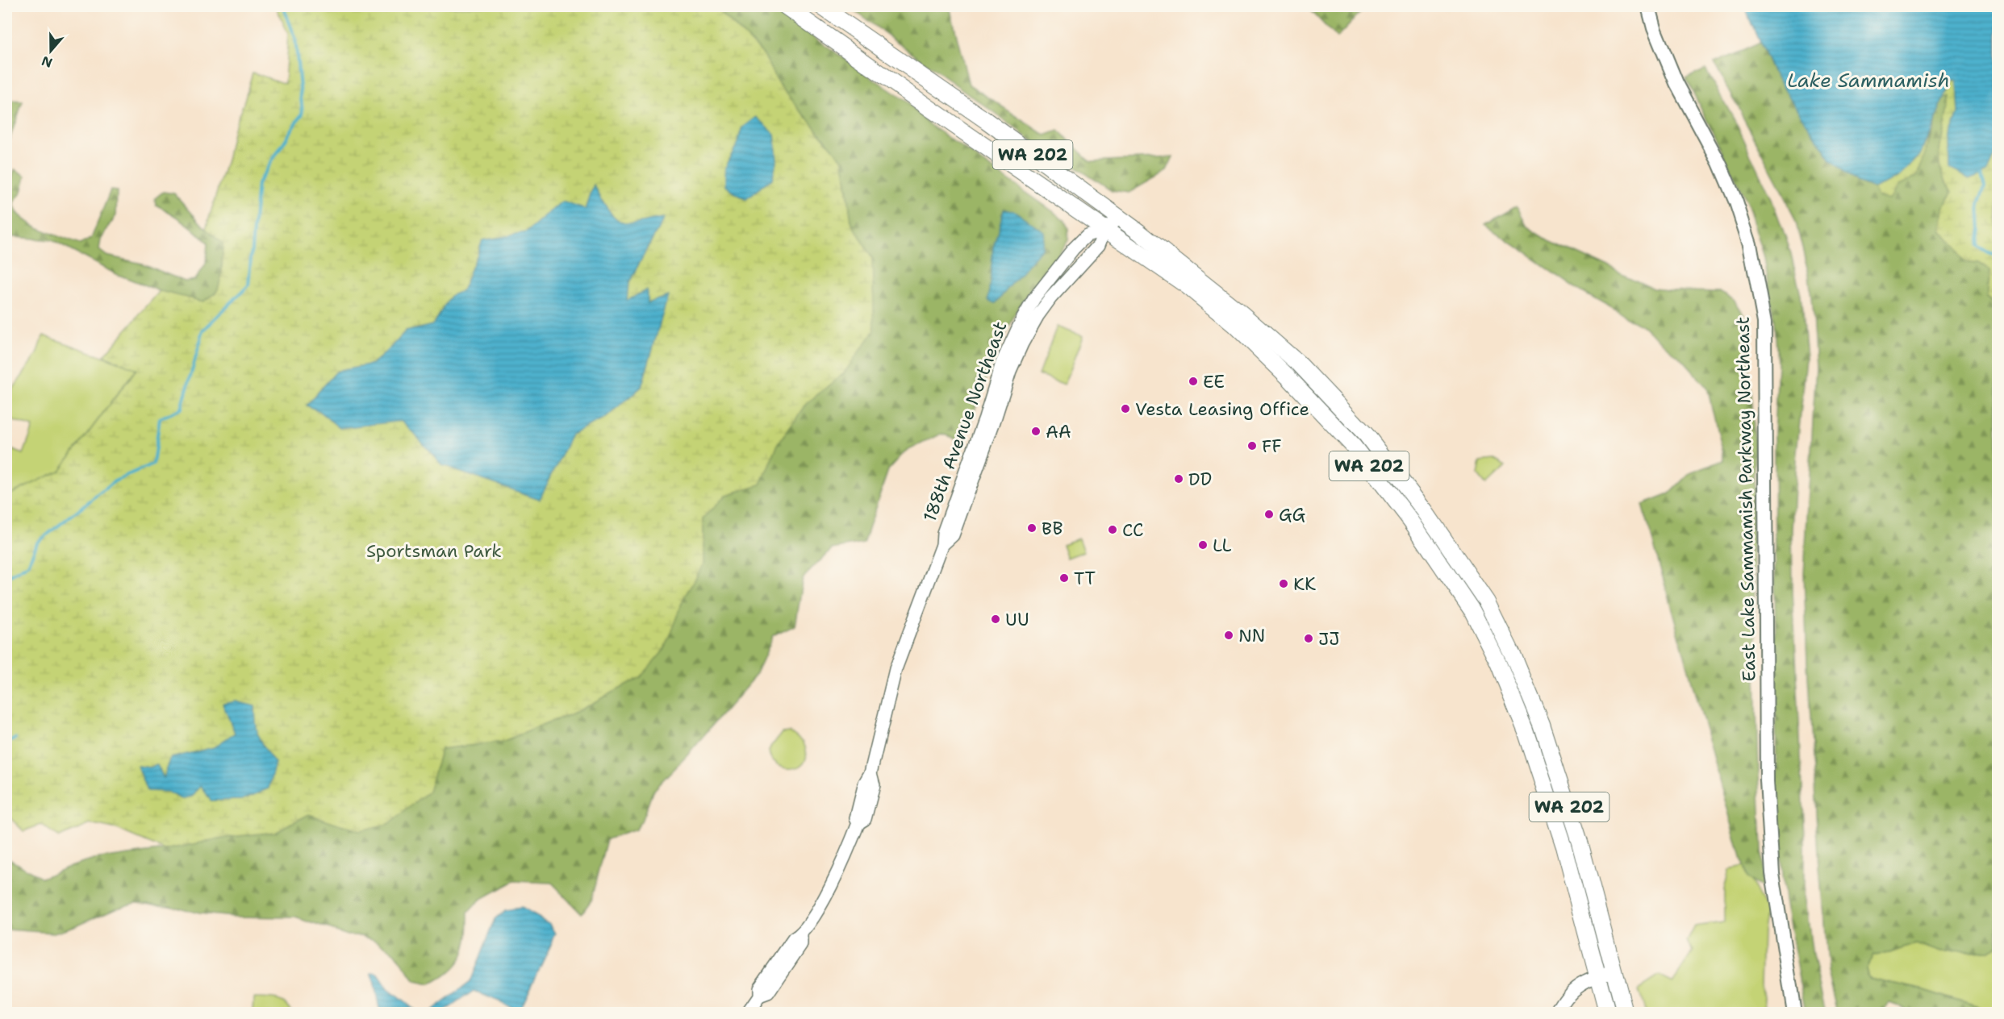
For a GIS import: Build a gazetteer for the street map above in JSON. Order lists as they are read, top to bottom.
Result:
{
  "streets": {
    "main road": ["WA 202", "East Lake Sammamish Parkway Northeast"],
    "street": ["188th Avenue Northeast"]
  },
  "crossings": [
    ["WA 202", "188th Avenue Northeast"]
  ],
  "water": ["Lake Sammamish"],
  "parks": ["Sportsman Park"],
  "places": [
    "EE",
    "Vesta Leasing Office",
    "AA",
    "FF",
    "DD",
    "GG",
    "BB",
    "CC",
    "LL",
    "TT",
    "KK",
    "UU",
    "NN",
    "JJ"
  ],
  "north": "bottom"
}
